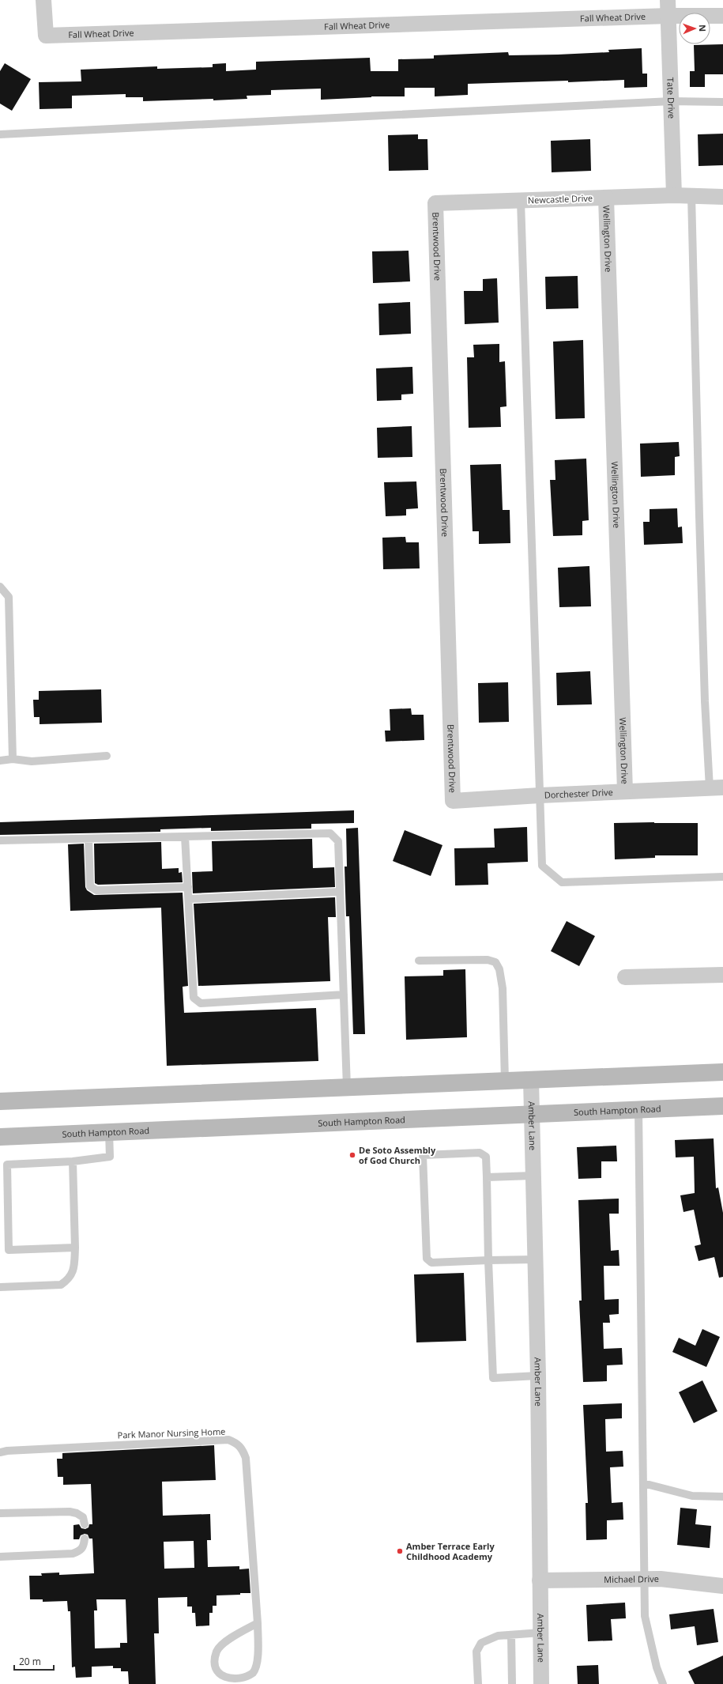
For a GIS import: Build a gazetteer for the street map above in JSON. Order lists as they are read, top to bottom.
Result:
{
  "streets": {
    "main road": ["South Hampton Road"],
    "street": [
      "Fall Wheat Drive",
      "Tate Drive",
      "Newcastle Drive",
      "Wellington Drive",
      "Brentwood Drive",
      "Dorchester Drive",
      "Amber Lane",
      "Michael Drive"
    ],
    "lane": ["Park Manor Nursing Home"]
  },
  "crossings": [
    ["Fall Wheat Drive", "Tate Drive"],
    ["Tate Drive", "Newcastle Drive"],
    ["Newcastle Drive", "Wellington Drive"],
    ["Newcastle Drive", "Brentwood Drive"],
    ["Wellington Drive", "Dorchester Drive"],
    ["Brentwood Drive", "Dorchester Drive"],
    ["South Hampton Road", "Amber Lane"],
    ["Amber Lane", "Michael Drive"]
  ],
  "places": ["De Soto Assembly of God Church", "Amber Terrace Early Childhood Academy"],
  "scale_bar": "20 m",
  "north": "right"
}
